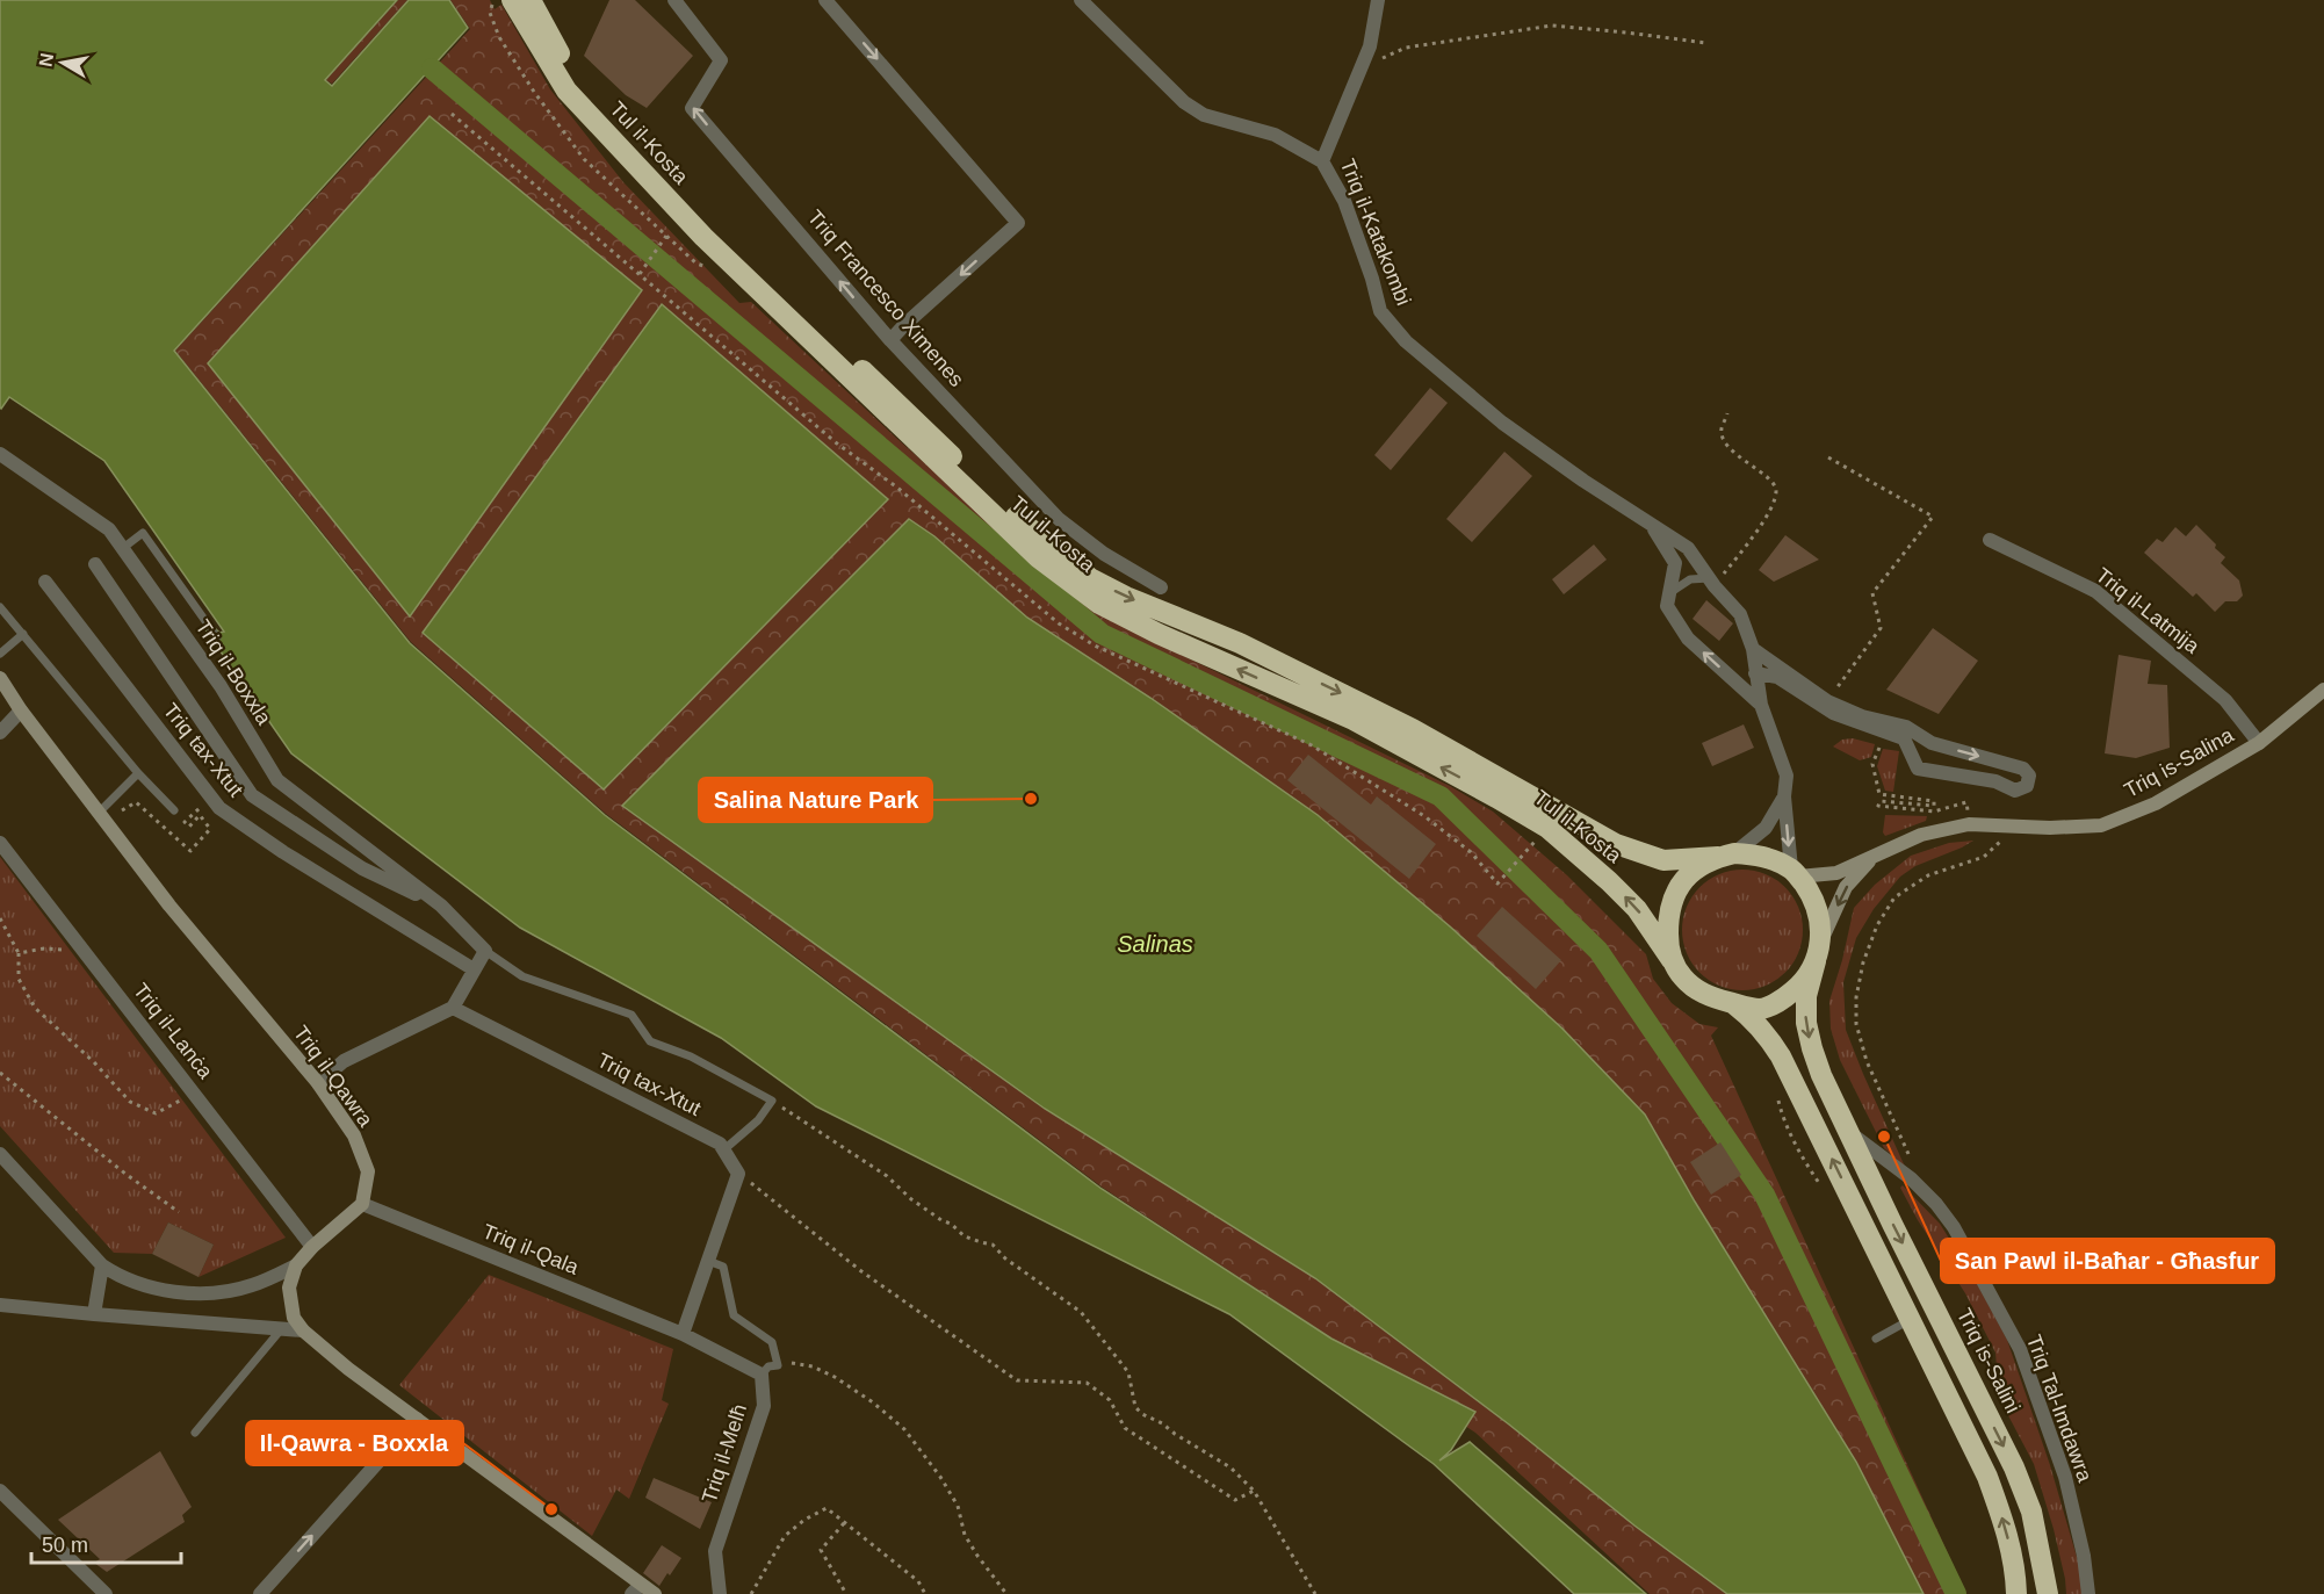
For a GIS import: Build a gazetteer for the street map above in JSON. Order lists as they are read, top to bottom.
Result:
{
  "streets": {
    "highway": ["Tul il-Kosta", "Triq is-Salini"],
    "street": [
      "Triq il-Katakombi",
      "Triq Francesco Ximenes",
      "Triq il-Latmija",
      "Triq il-Boxxla",
      "Triq tax-Xtut",
      "Triq is-Salina",
      "Triq il-Lanċa",
      "Triq il-Qawra",
      "Triq il-Qala",
      "Triq Tal-Imdawra",
      "Triq il-Melħ"
    ]
  },
  "crossings": [
    ["Tul il-Kosta", "Triq il-Katakombi"],
    ["Tul il-Kosta", "Triq is-Salina"],
    ["Tul il-Kosta", "Triq is-Salini"],
    ["Triq il-Katakombi", "Triq is-Salina"],
    ["Triq il-Katakombi", "Triq is-Salini"],
    ["Triq il-Latmija", "Triq is-Salina"],
    ["Triq is-Salina", "Triq is-Salini"],
    ["Triq il-Qawra", "Triq il-Qala"],
    ["Triq is-Salini", "Triq Tal-Imdawra"]
  ],
  "one_way": ["Triq Francesco Ximenes"],
  "water": ["Salinas"],
  "places": ["Salina Nature Park", "San Pawl il-Baħar - Għasfur", "Il-Qawra - Boxxla"],
  "scale_bar": "50 m",
  "north": "left"
}
